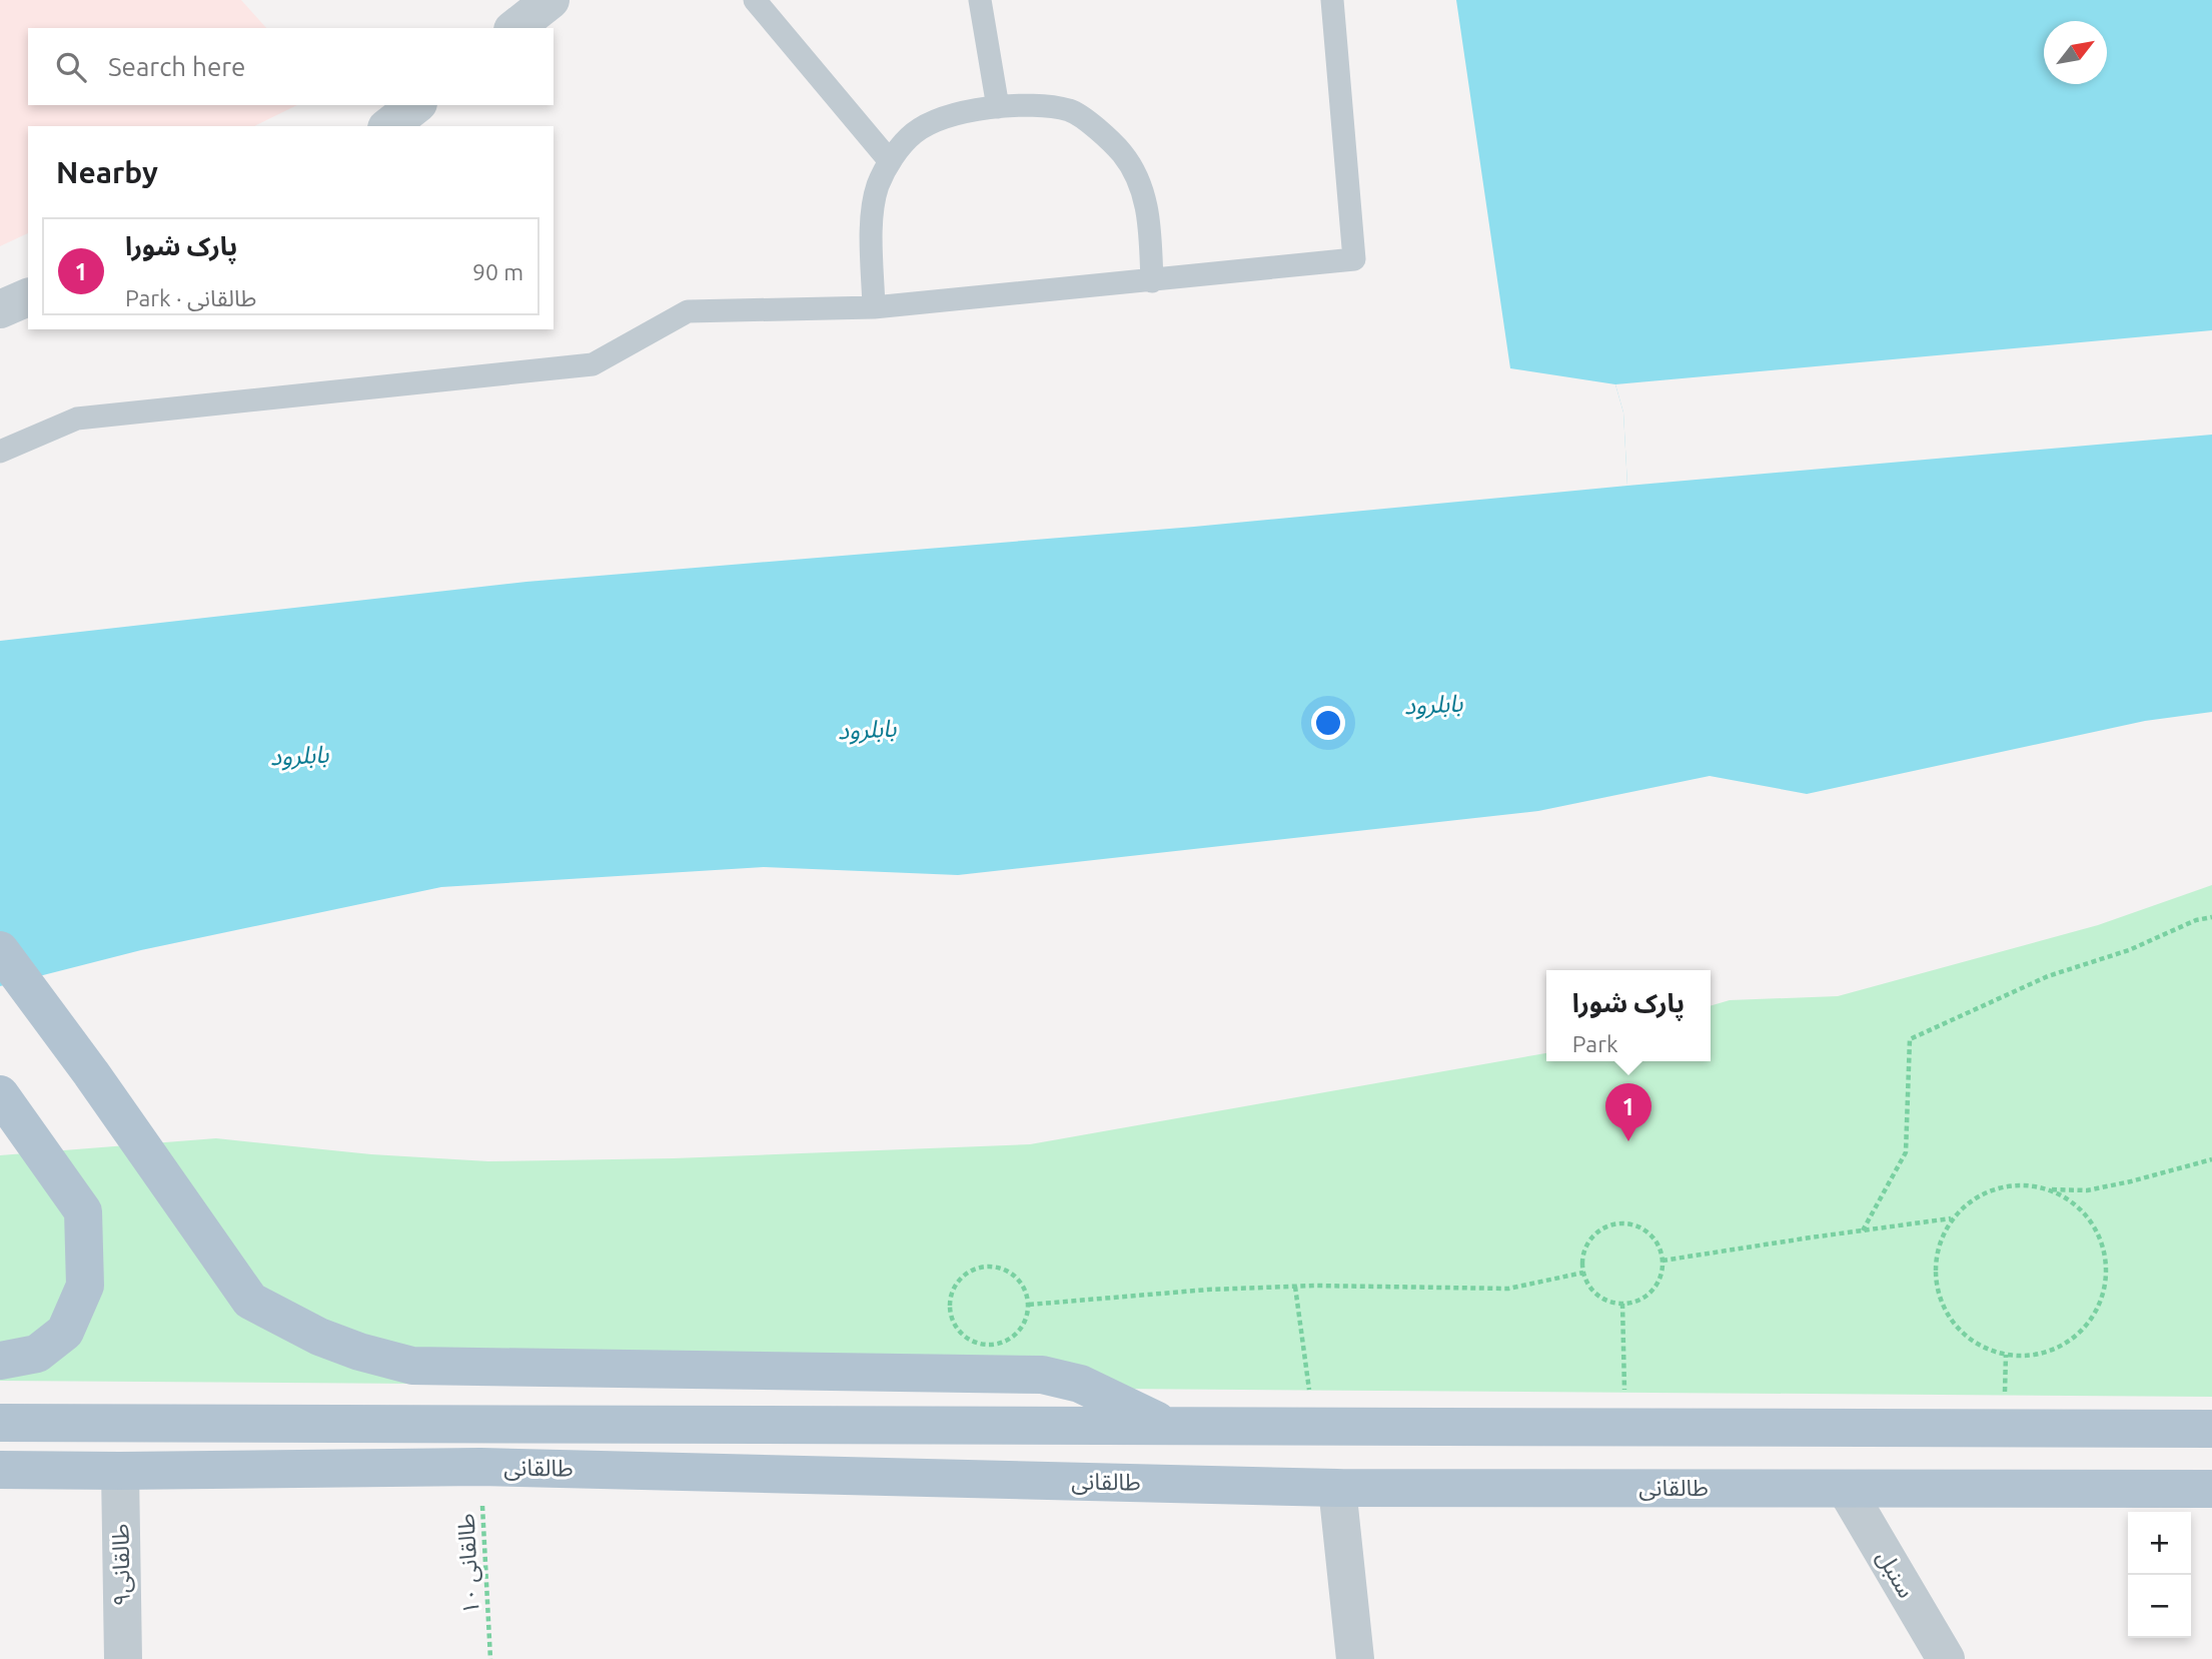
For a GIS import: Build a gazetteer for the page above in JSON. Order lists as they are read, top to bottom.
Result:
{
  "streets": {
    "main road": ["طالقانی"],
    "street": ["طالقانی۹", "سنبل"],
    "path": ["طالقانی ۱۰"]
  },
  "crossings": [
    ["طالقانی", "طالقانی ۱۰"],
    ["طالقانی", "طالقانی۹"],
    ["طالقانی", "سنبل"]
  ],
  "water": ["بابلرود"],
  "north": "top right",
  "page": {
    "search": "Search here",
    "heading": "Nearby",
    "list": [
      {
        "mark": "1",
        "name": "پارک شورا",
        "note": "Park · طالقانی",
        "value": "90 m"
      }
    ],
    "popup": ["پارک شورا", "Park"],
    "pins": "1",
    "map_buttons": ["+", "−"]
  }
}
